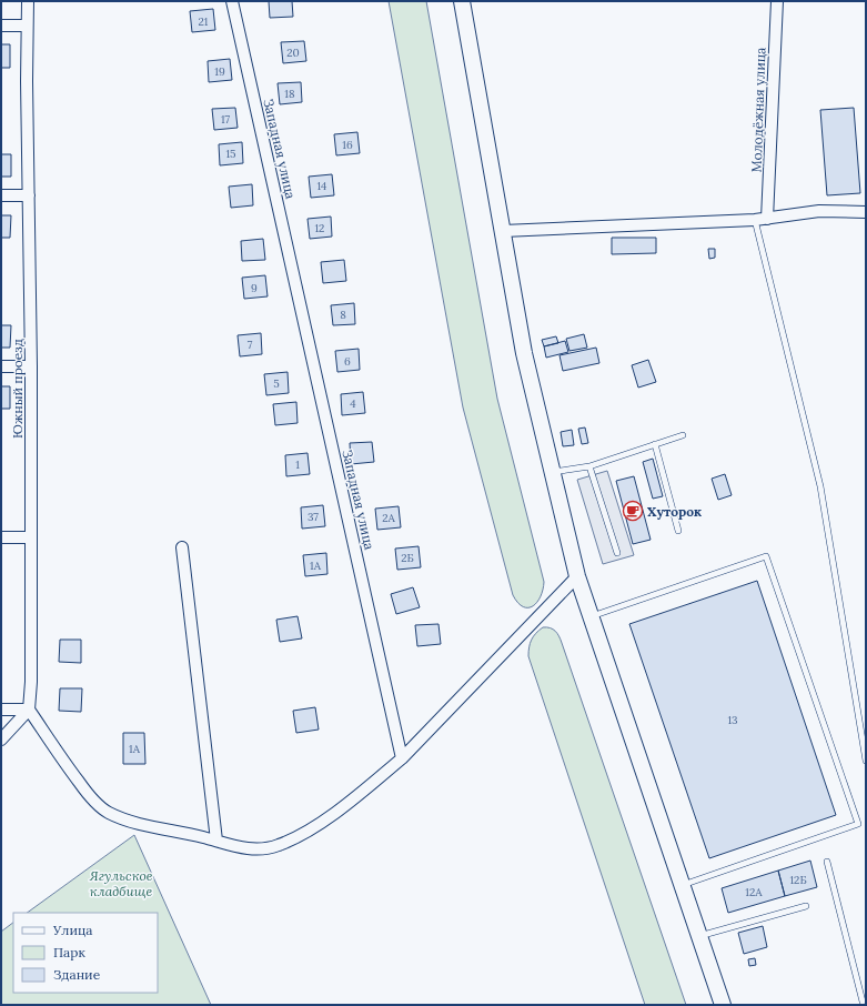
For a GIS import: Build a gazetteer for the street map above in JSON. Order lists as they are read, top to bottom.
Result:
{
  "streets": {
    "street": ["Молодёжная улица", "Западная улица", "Южный проезд"]
  },
  "parks": ["Ягульское кладбище"],
  "places": {
    "cafe": ["Хуторок"]
  },
  "house_numbers": [
    "21",
    "20",
    "19",
    "18",
    "17",
    "16",
    "15",
    "14",
    "12",
    "9",
    "8",
    "7",
    "6",
    "5",
    "4",
    "1",
    "37",
    "2А",
    "2Б",
    "1А",
    "13",
    "1А",
    "12Б",
    "12А"
  ],
  "legend": ["Улица", "Парк", "Здание"]
}
